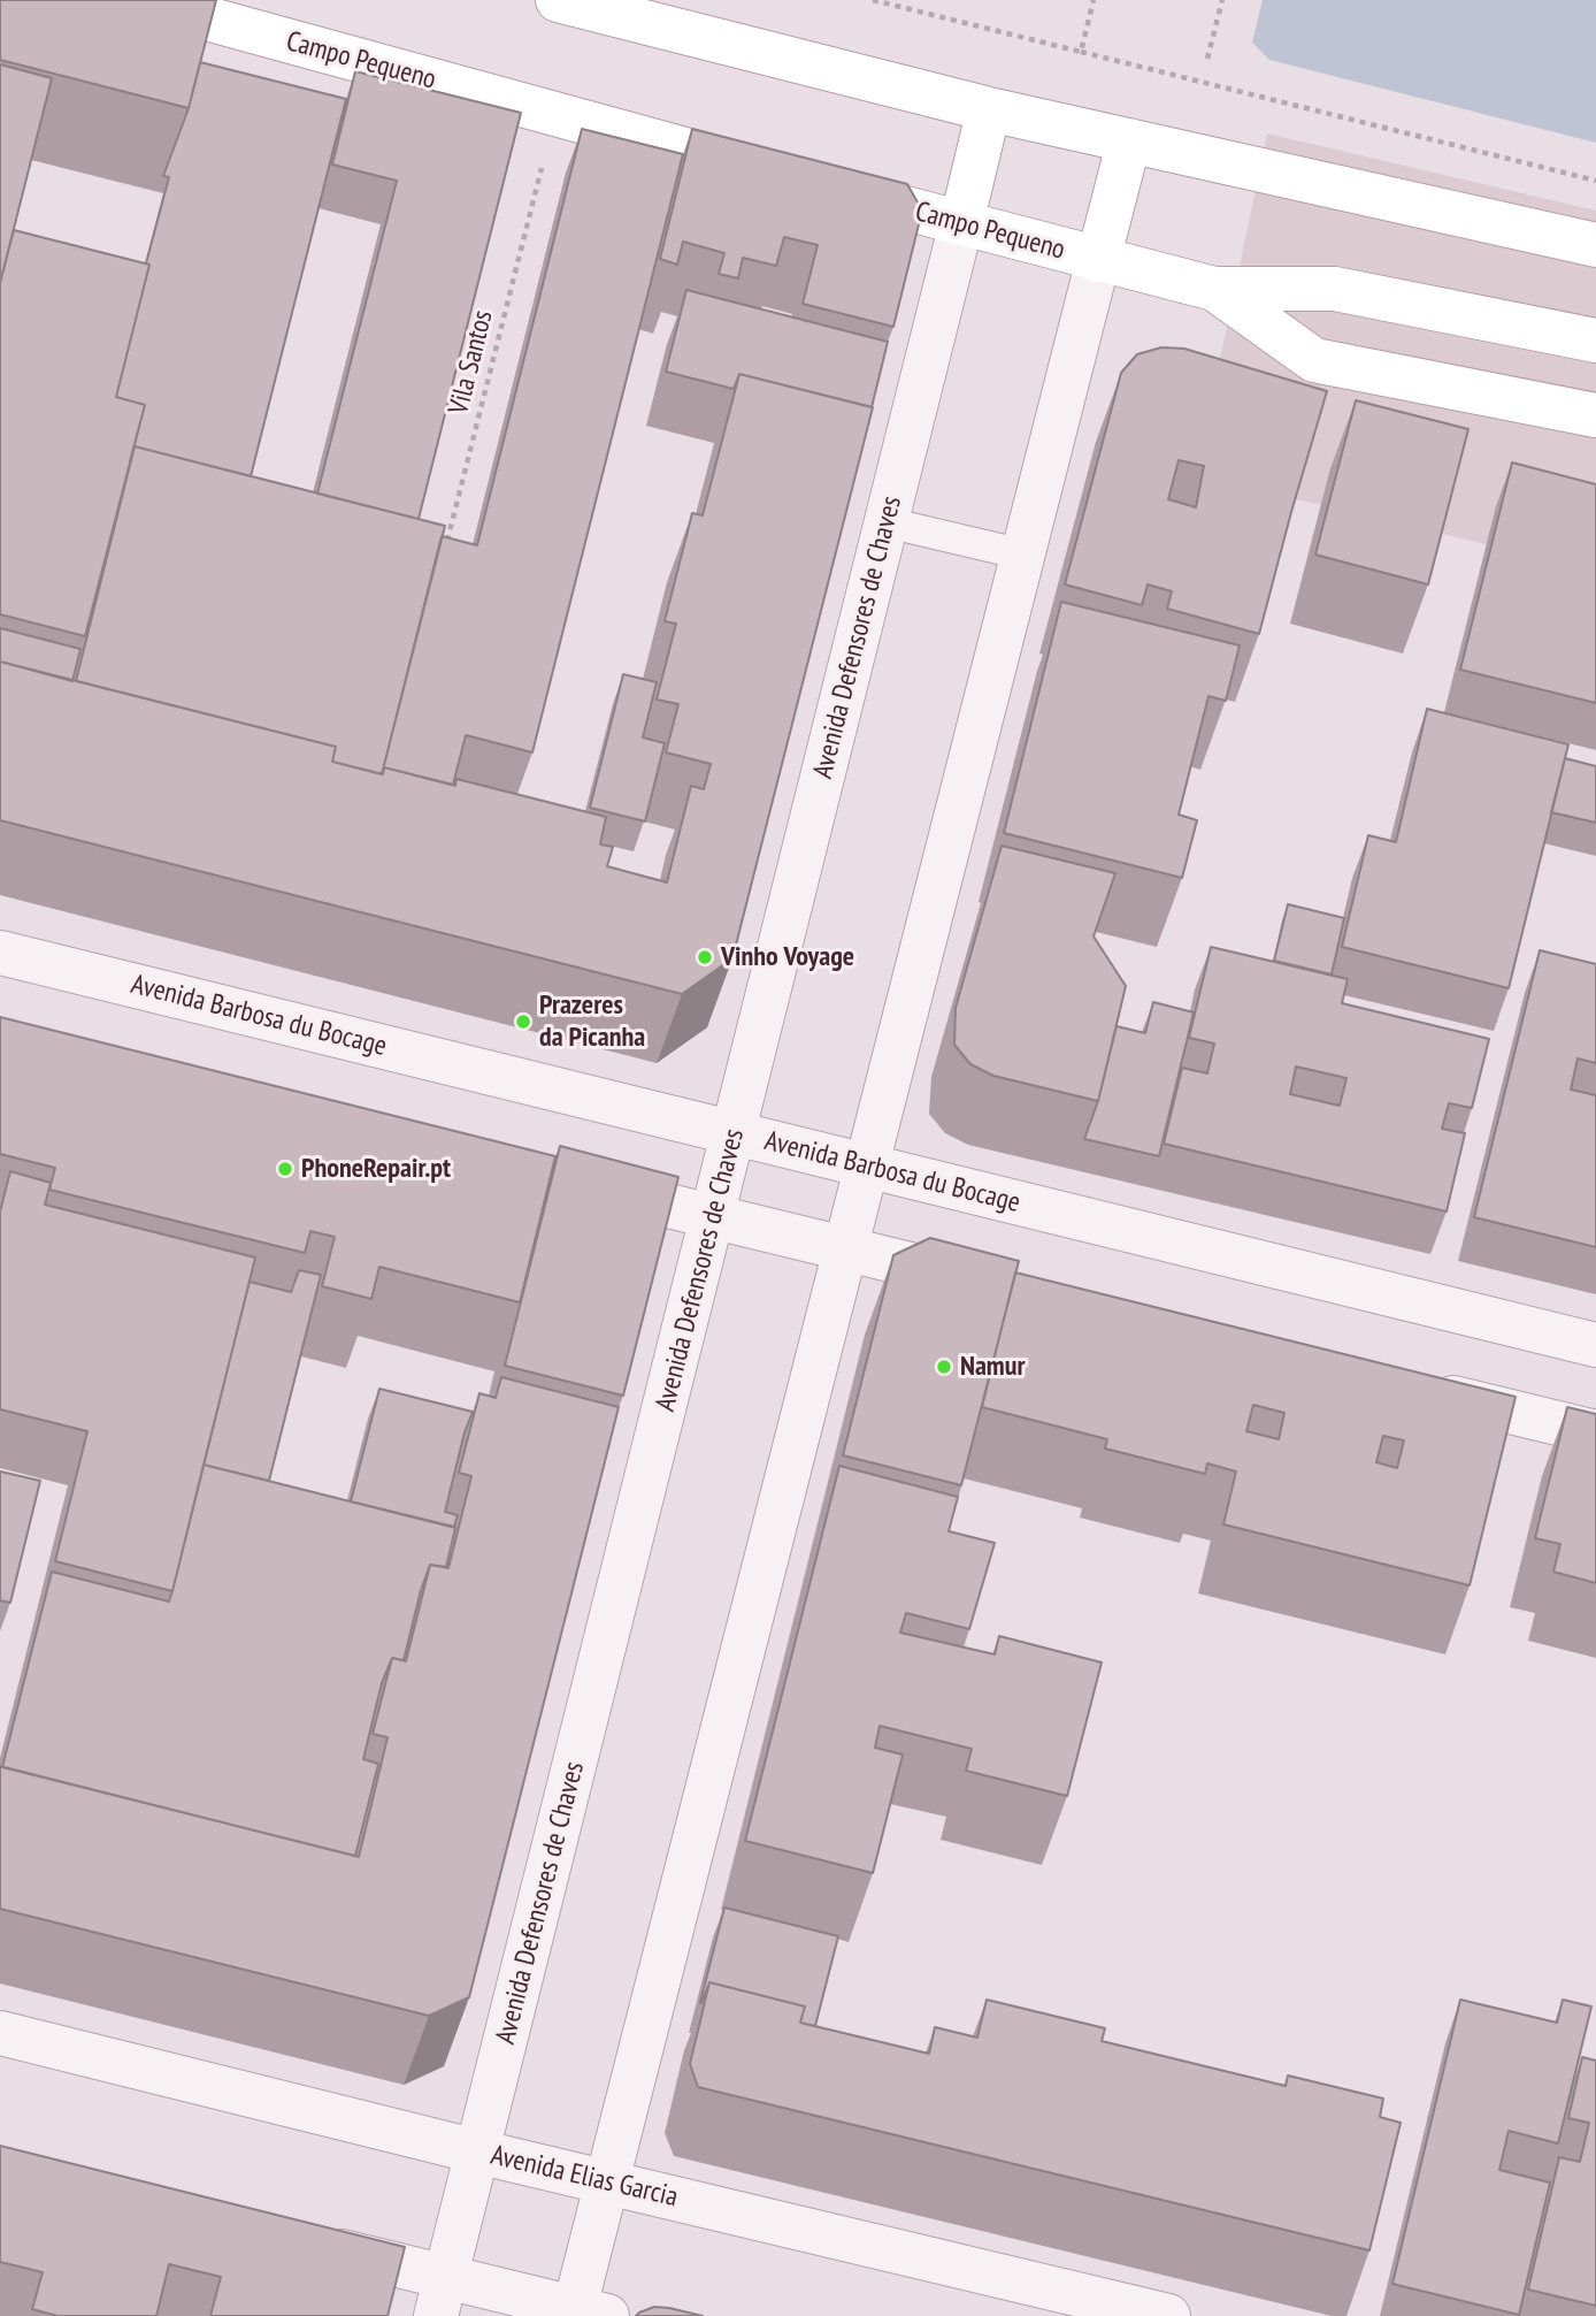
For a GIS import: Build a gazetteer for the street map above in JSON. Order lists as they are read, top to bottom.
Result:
{
  "streets": {
    "main road": ["Campo Pequeno"],
    "street": ["Avenida Defensores de Chaves", "Avenida Barbosa du Bocage", "Avenida Elias Garcia"],
    "path": ["Vila Santos"]
  },
  "crossings": [
    ["Campo Pequeno", "Avenida Defensores de Chaves"],
    ["Avenida Defensores de Chaves", "Avenida Barbosa du Bocage"],
    ["Avenida Defensores de Chaves", "Avenida Elias Garcia"]
  ],
  "places": [
    "Vinho Voyage",
    "Prazeres da Picanha",
    "PhoneRepair.pt",
    "Namur"
  ]
}
